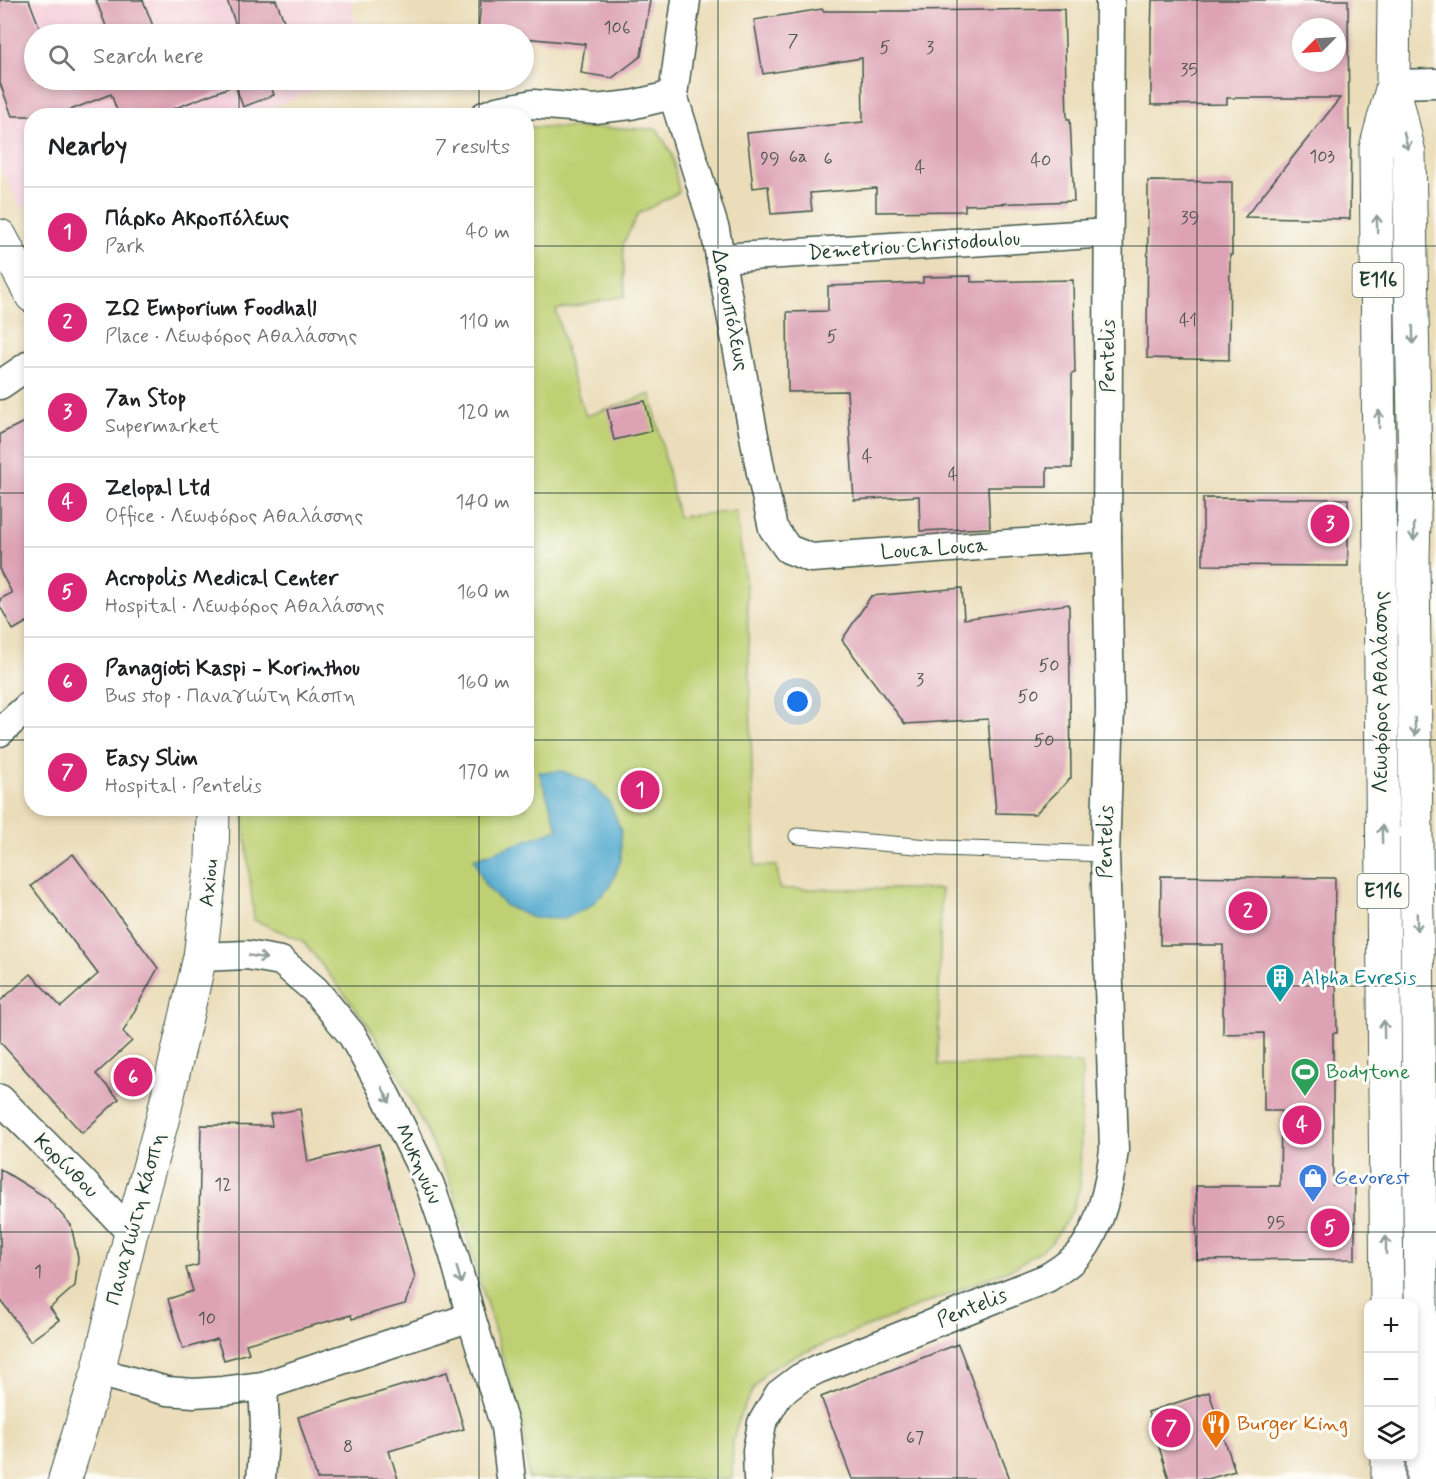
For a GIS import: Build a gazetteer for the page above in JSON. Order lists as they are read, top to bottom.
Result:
{
  "streets": {
    "main road": [
      "E116",
      "Λεωφόρος Αθαλάσσης",
      "Axiou",
      "Παναγιώτη Κάσπη"
    ],
    "street": [
      "Demetriou Christodoulou",
      "Δασουπόλεως",
      "Pentelis",
      "Louca Louca",
      "Μυκηνών",
      "Κορίνθου"
    ]
  },
  "crossings": [
    ["Demetriou Christodoulou", "Δασουπόλεως"],
    ["Demetriou Christodoulou", "Pentelis"],
    ["Δασουπόλεως", "Louca Louca"],
    ["Pentelis", "Louca Louca"],
    ["Axiou", "Μυκηνών"],
    ["Axiou", "Παναγιώτη Κάσπη"],
    ["Μυκηνών", "Παναγιώτη Κάσπη"],
    ["Κορίνθου", "Παναγιώτη Κάσπη"]
  ],
  "one_way": ["Μυκηνών"],
  "places": {
    "building": ["Alpha Evresis"],
    "sports": ["Bodytone"],
    "shop": ["Gevorest"],
    "restaurant": ["Burger King"]
  },
  "house_numbers": [
    "106",
    "7",
    "5",
    "3",
    "35",
    "6a",
    "103",
    "99",
    "6",
    "40",
    "4",
    "39",
    "41",
    "5",
    "4",
    "4",
    "50",
    "3",
    "50",
    "50",
    "12",
    "95",
    "1",
    "10",
    "67",
    "8"
  ],
  "north": "bottom left",
  "page": {
    "search": "Search here",
    "heading": ["Nearby", "7 results"],
    "list": [
      {
        "mark": "1",
        "name": "Πάρκο Ακροπόλεως",
        "note": "Park",
        "value": "40 m"
      },
      {
        "mark": "2",
        "name": "ΖΩ Emporium Foodhall",
        "note": "Place · Λεωφόρος Αθαλάσσης",
        "value": "110 m"
      },
      {
        "mark": "3",
        "name": "7an Stop",
        "note": "Supermarket",
        "value": "120 m"
      },
      {
        "mark": "4",
        "name": "Zelopal Ltd",
        "note": "Office · Λεωφόρος Αθαλάσσης",
        "value": "140 m"
      },
      {
        "mark": "5",
        "name": "Acropolis Medical Center",
        "note": "Hospital · Λεωφόρος Αθαλάσσης",
        "value": "160 m"
      },
      {
        "mark": "6",
        "name": "Panagioti Kaspi - Korinthou",
        "note": "Bus stop · Παναγιώτη Κάσπη",
        "value": "160 m"
      },
      {
        "mark": "7",
        "name": "Easy Slim",
        "note": "Hospital · Pentelis",
        "value": "170 m"
      }
    ],
    "pins": [
      "3",
      "1",
      "2",
      "6",
      "4",
      "5",
      "7"
    ],
    "map_buttons": ["+", "−"]
  }
}
